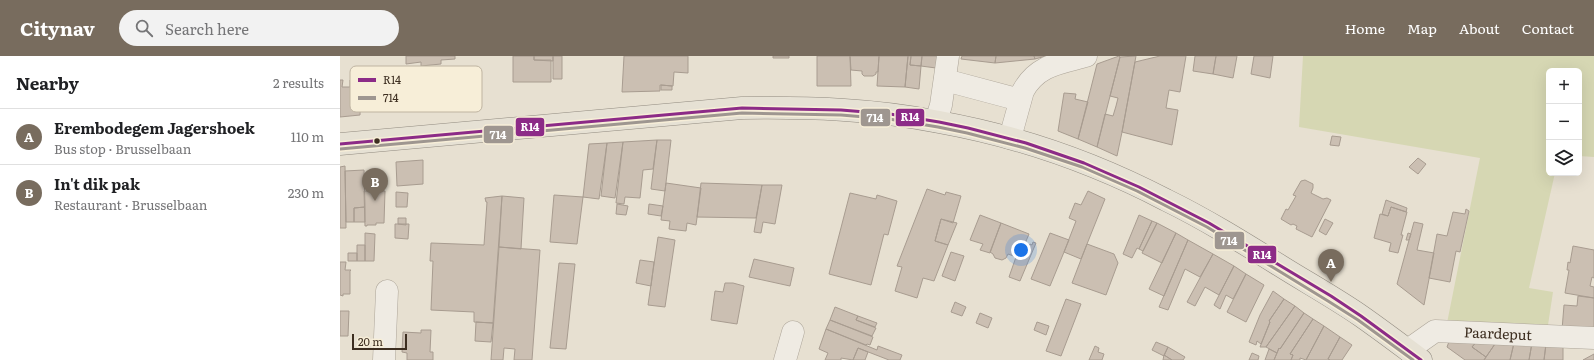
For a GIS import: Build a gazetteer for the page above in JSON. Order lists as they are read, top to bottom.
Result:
{
  "streets": {
    "street": ["Paardeput"]
  },
  "lines": ["transit line R14", "transit line 714"],
  "legend": ["R14", "714"],
  "scale_bar": "20 m",
  "page": {
    "header": "Citynav",
    "search": "Search here",
    "nav": [
      "Home",
      "Map",
      "About",
      "Contact"
    ],
    "heading": ["Nearby", "2 results"],
    "map_buttons": ["+", "−"],
    "list": [
      {
        "mark": "A",
        "name": "Erembodegem Jagershoek",
        "note": "Bus stop · Brusselbaan",
        "value": "110 m"
      },
      {
        "mark": "B",
        "name": "In't dik pak",
        "note": "Restaurant · Brusselbaan",
        "value": "230 m"
      }
    ],
    "pins": ["B", "A"],
    "scale": "20 m"
  }
}
